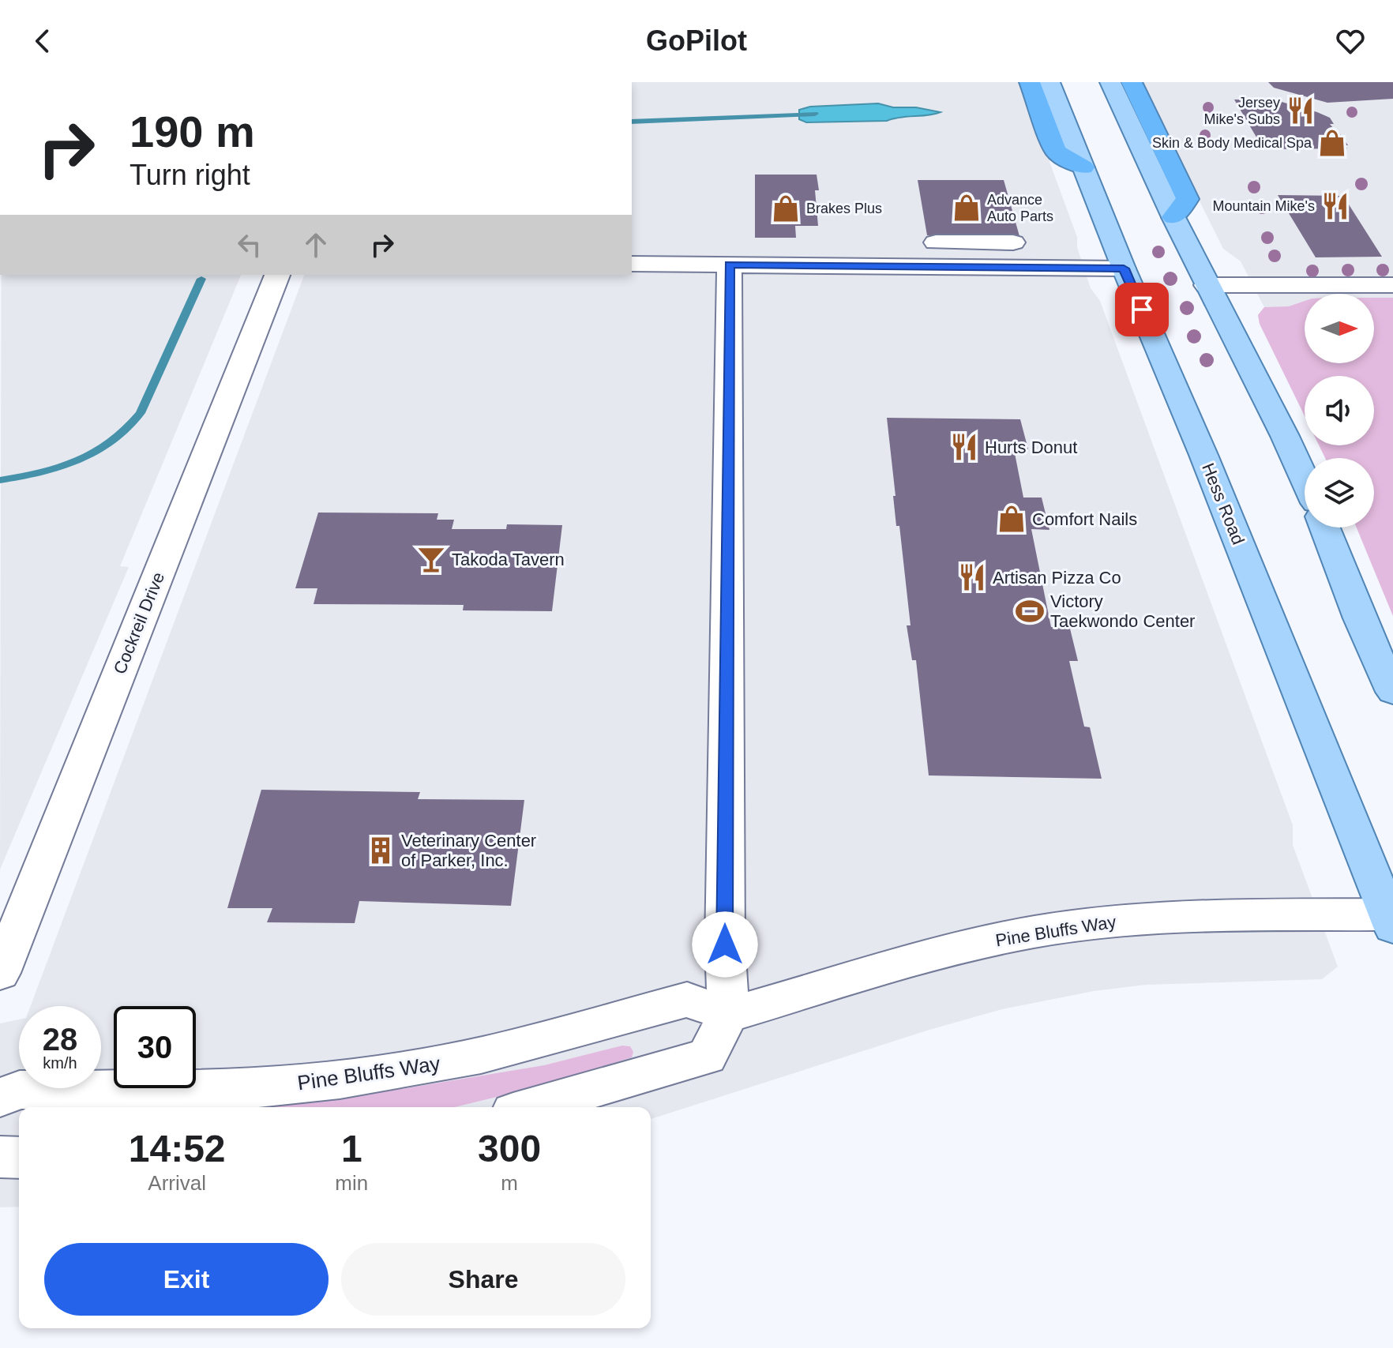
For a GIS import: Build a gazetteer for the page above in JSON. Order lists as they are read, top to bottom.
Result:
{
  "streets": {
    "main road": ["Hess Road"],
    "street": ["Cockreil Drive", "Pine Bluffs Way"]
  },
  "crossings": [
    ["Hess Road", "Pine Bluffs Way"]
  ],
  "places": {
    "restaurant": [
      "Jersey Mike's Subs",
      "Mountain Mike's",
      "Hurts Donut",
      "Artisan Pizza Co"
    ],
    "shop": [
      "Skin & Body Medical Spa",
      "Advance Auto Parts",
      "Brakes Plus",
      "Comfort Nails"
    ],
    "bar": ["Takoda Tavern"],
    "sports": ["Victory Taekwondo Center"],
    "building": ["Veterinary Center of Parker, Inc."]
  },
  "north": "right",
  "page": {
    "header": "GoPilot",
    "turn": ["190 m", "Turn right"],
    "speed": "28 km/h",
    "limit": "30",
    "eta": [
      "14:52",
      "Arrival",
      "1",
      "min",
      "300",
      "m"
    ],
    "buttons": ["Exit", "Share"]
  }
}
